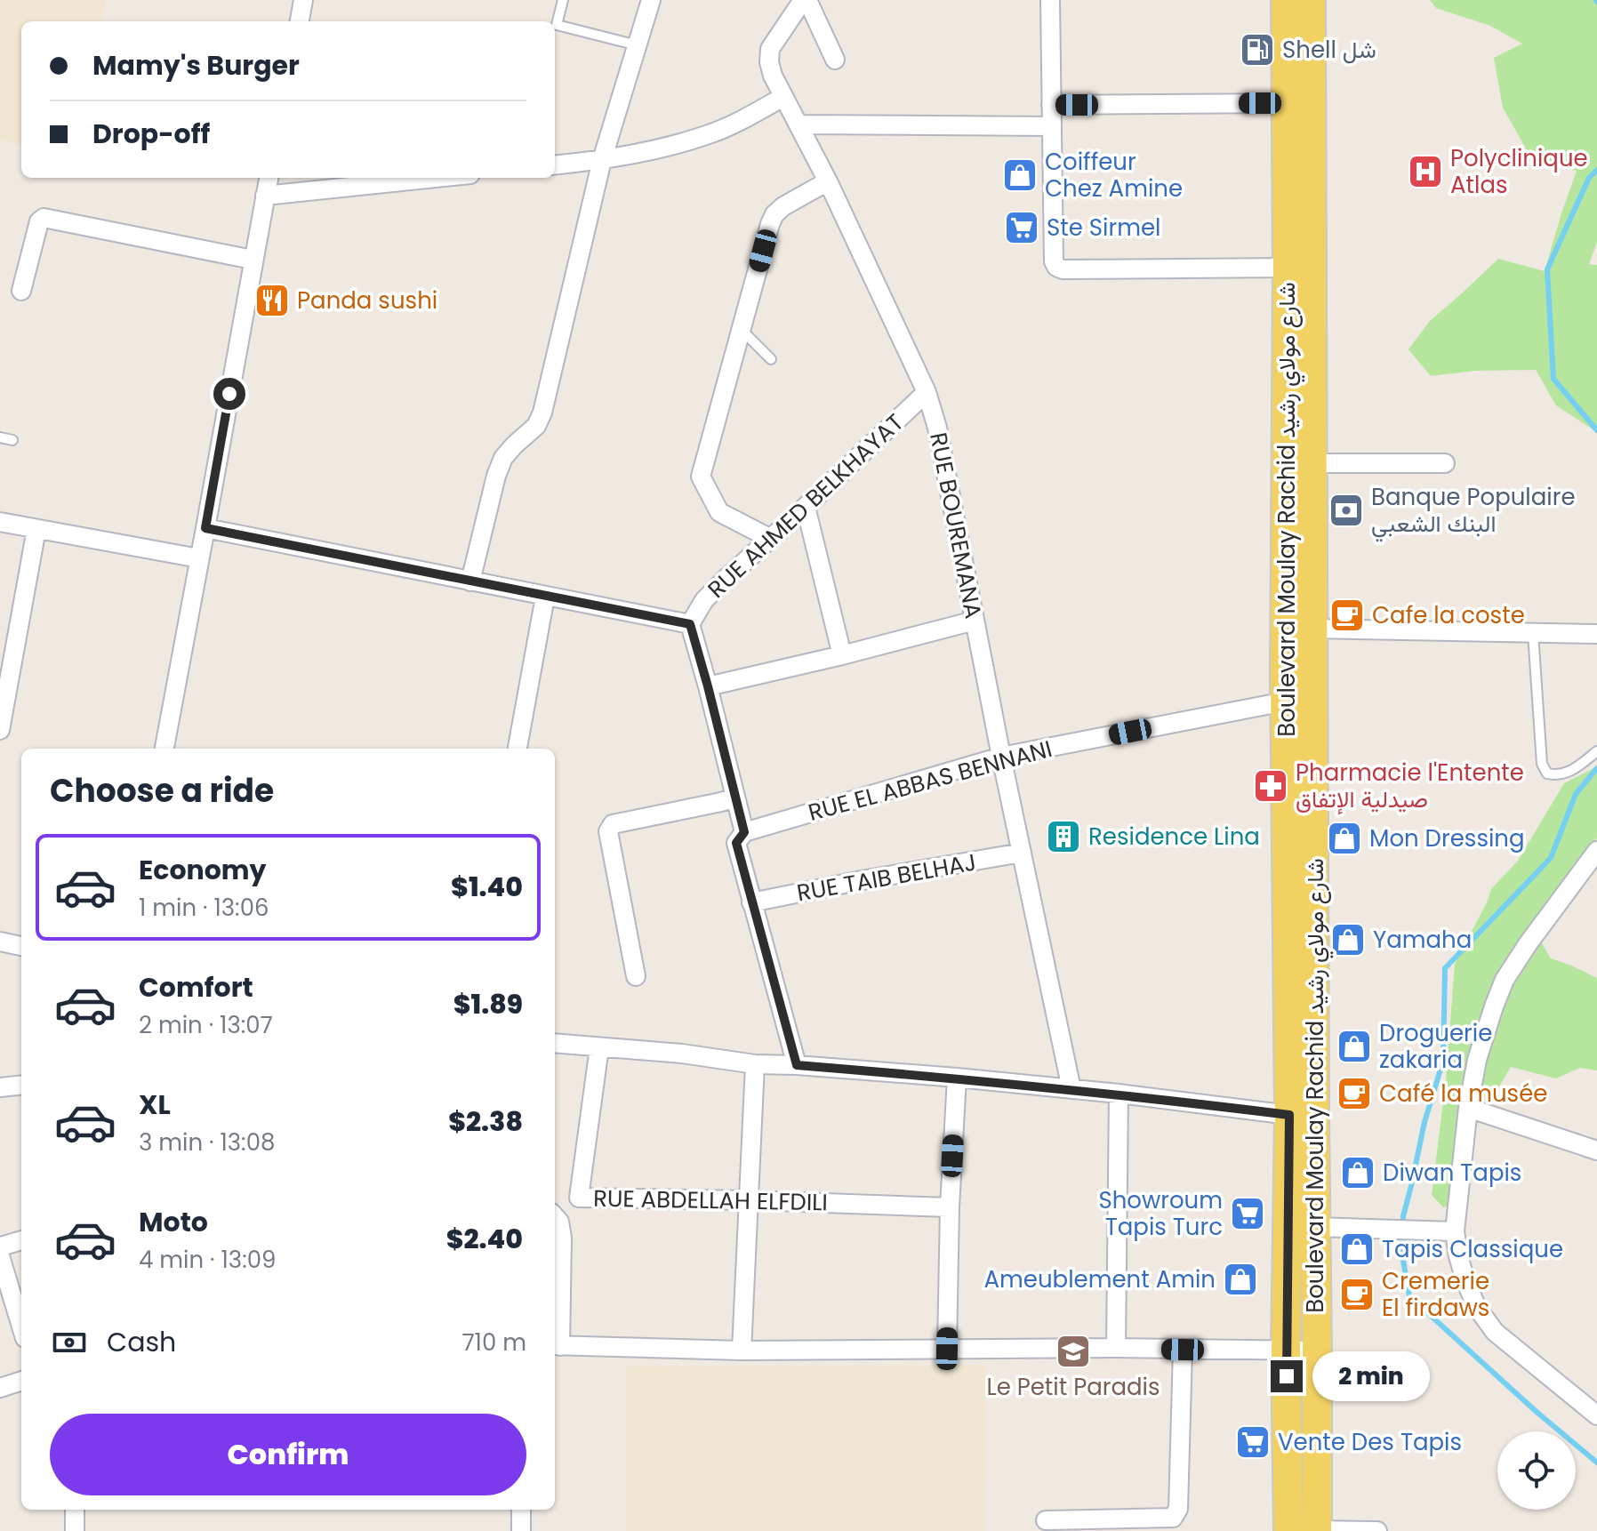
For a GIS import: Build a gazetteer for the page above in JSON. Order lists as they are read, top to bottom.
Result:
{
  "streets": {
    "main road": ["Boulevard Moulay Rachid شارع مولاي رشيد"],
    "street": [
      "RUE AHMED BELKHAYAT",
      "RUE BOUREMANA",
      "RUE EL ABBAS BENNANI",
      "RUE TAIB BELHAJ",
      "RUE ABDELLAH ELFDILI"
    ]
  },
  "crossings": [
    ["RUE AHMED BELKHAYAT", "RUE BOUREMANA"],
    ["Boulevard Moulay Rachid شارع مولاي رشيد", "RUE EL ABBAS BENNANI"],
    ["RUE BOUREMANA", "RUE EL ABBAS BENNANI"],
    ["RUE BOUREMANA", "RUE TAIB BELHAJ"]
  ],
  "places": {
    "fuel station": ["Shell شل"],
    "hospital": ["Polyclinique Atlas"],
    "shop": [
      "Coiffeur Chez Amine",
      "Mon Dressing",
      "Yamaha",
      "Droguerie zakaria",
      "Diwan Tapis",
      "Tapis Classique",
      "Ameublement Amin"
    ],
    "supermarket": ["Ste Sirmel", "Showroum Tapis Turc", "Vente Des Tapis"],
    "restaurant": ["Panda sushi"],
    "bank": ["Banque Populaire البنك الشعبي"],
    "cafe": ["Cafe la coste", "Café la musée", "Cremerie El firdaws"],
    "pharmacy": ["Pharmacie l'Entente صيدلية الإتفاق"],
    "building": ["Residence Lina"],
    "school or university": ["Le Petit Paradis"]
  },
  "page": {
    "banner": ["Mamy's Burger", "Drop-off"],
    "heading": "Choose a ride",
    "list": [
      {
        "name": "Economy",
        "note": "1 min · 13:06",
        "value": "$1.40"
      },
      {
        "name": "Comfort",
        "note": "2 min · 13:07",
        "value": "$1.89"
      },
      {
        "name": "XL",
        "note": "3 min · 13:08",
        "value": "$2.38"
      },
      {
        "name": "Moto",
        "note": "4 min · 13:09",
        "value": "$2.40"
      }
    ],
    "pay": ["Cash", "710 m"],
    "bubble": "2 min",
    "buttons": "Confirm"
  }
}
